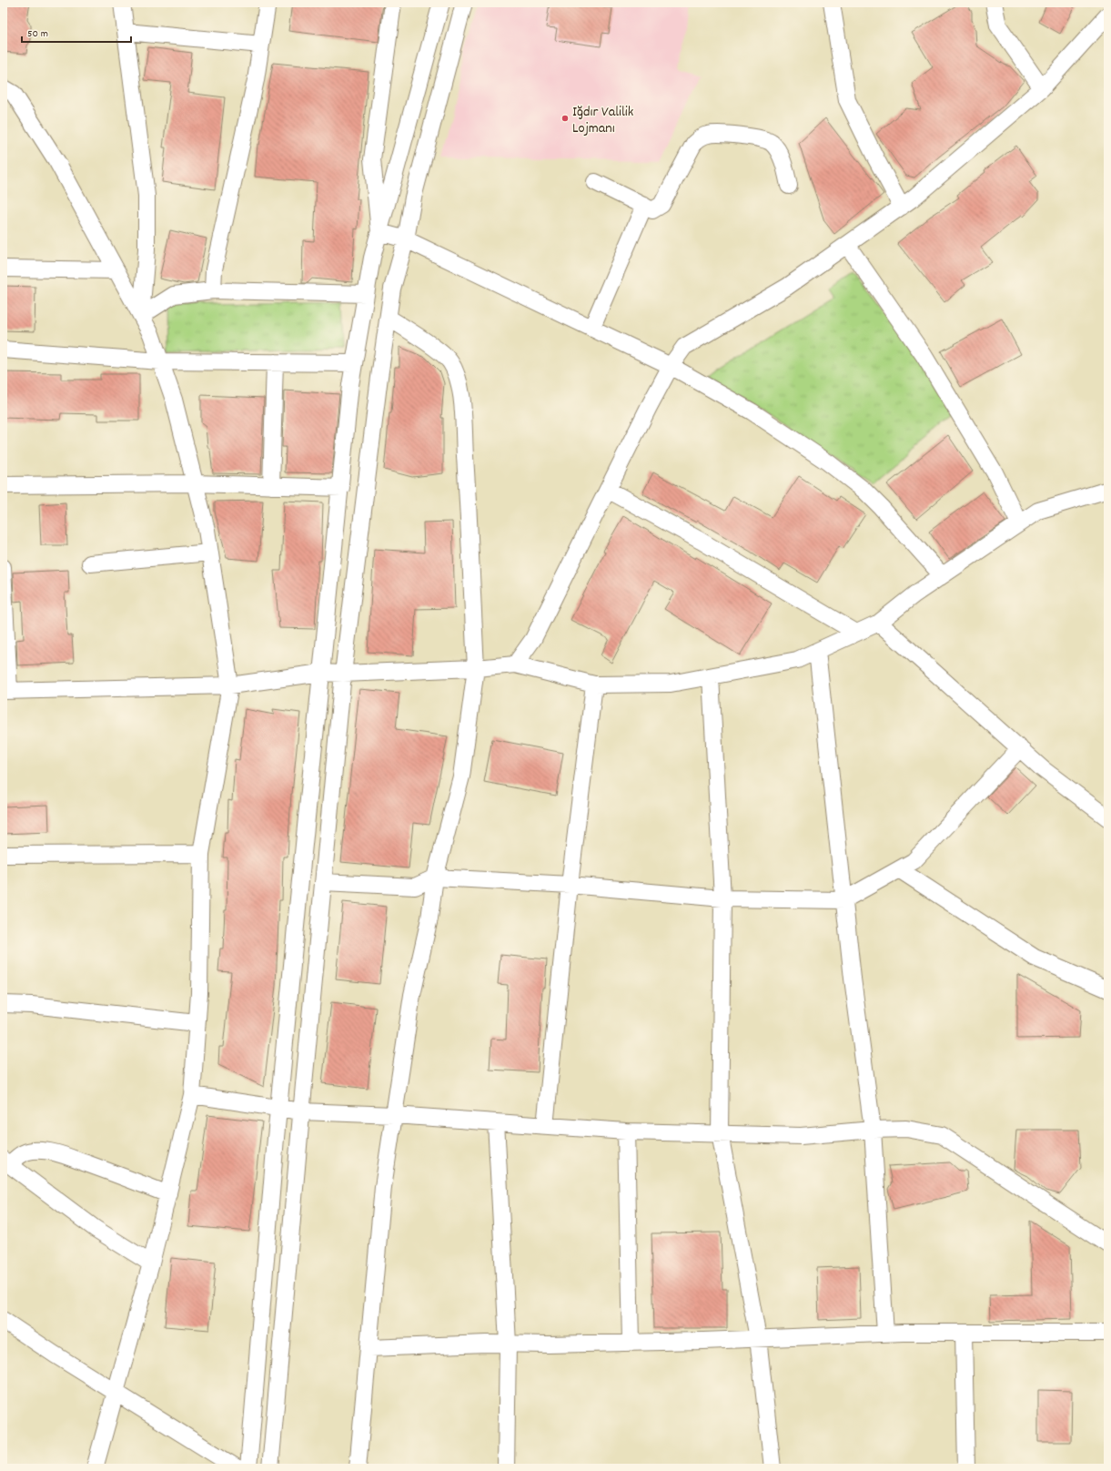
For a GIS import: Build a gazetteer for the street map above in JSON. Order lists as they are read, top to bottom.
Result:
{
  "places": ["Iğdır Valilik Lojmanı"],
  "scale_bar": "50 m"
}
